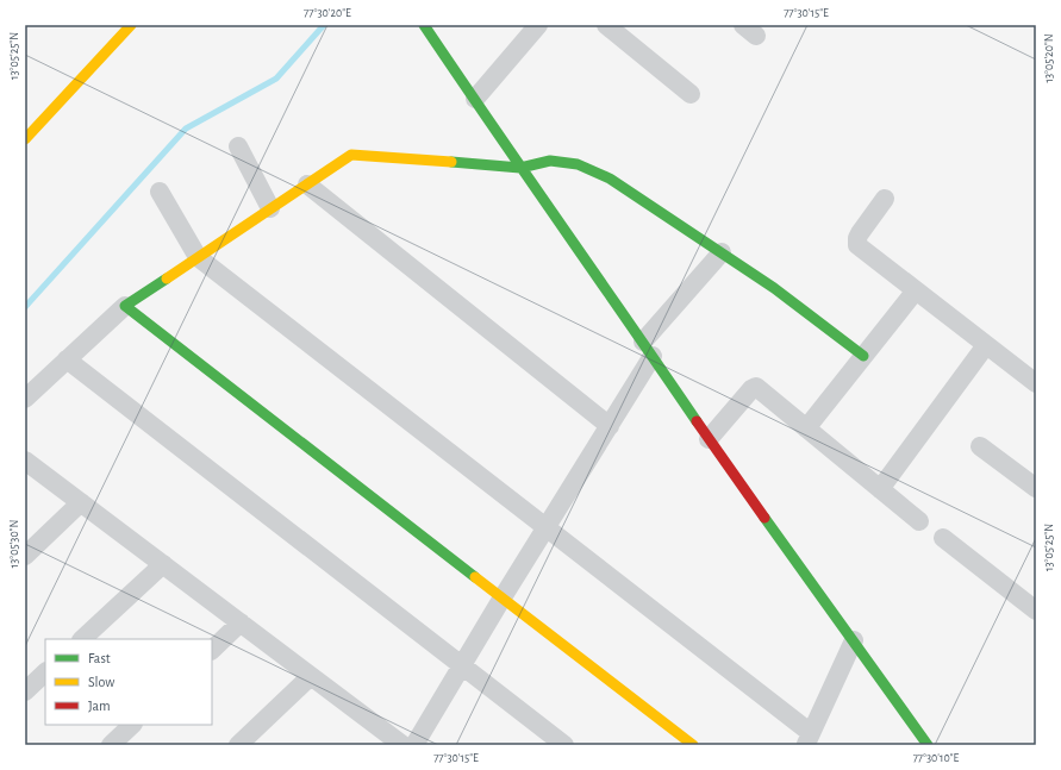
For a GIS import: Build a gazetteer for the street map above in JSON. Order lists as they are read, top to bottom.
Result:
{
  "legend": ["Fast", "Slow", "Jam"],
  "coordinates": [
    "77°30'20\"E",
    "77°30'15\"E",
    "13°05'25\"N",
    "13°05'20\"N",
    "13°05'30\"N",
    "77°30'10\"E"
  ]
}
